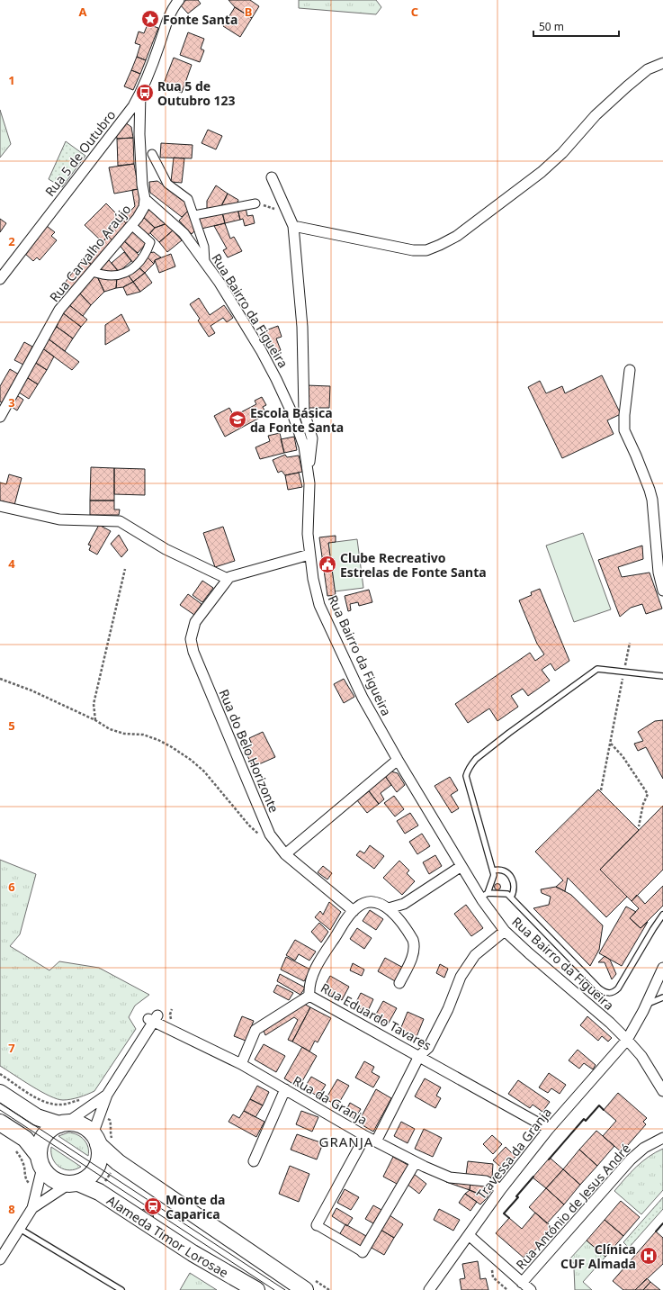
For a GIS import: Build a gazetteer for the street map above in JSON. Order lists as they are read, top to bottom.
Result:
{
  "streets": {
    "main road": ["Alameda Timor Lorosae"],
    "street": [
      "Rua 5 de Outubro",
      "Rua Carvalho Araújo",
      "Rua Bairro da Figueira",
      "Rua do Belo Horizonte",
      "Rua Eduardo Tavares",
      "Rua da Granja",
      "Travessa da Granja",
      "Rua António de Jesus André"
    ]
  },
  "crossings": [
    ["Rua 5 de Outubro", "Rua Carvalho Araújo"],
    ["Rua Carvalho Araújo", "Rua Bairro da Figueira"],
    ["Rua Bairro da Figueira", "Travessa da Granja"],
    ["Rua do Belo Horizonte", "Rua Eduardo Tavares"],
    ["Rua Eduardo Tavares", "Travessa da Granja"],
    ["Rua da Granja", "Travessa da Granja"]
  ],
  "districts": ["GRANJA"],
  "places": {
    "place": ["Fonte Santa"],
    "bus stop": ["Rua 5 de Outubro 123"],
    "school or university": ["Escola Básica da Fonte Santa"],
    "public building": ["Clube Recreativo Estrelas de Fonte Santa"],
    "station": ["Monte da Caparica"],
    "hospital": ["Clínica CUF Almada"]
  },
  "scale_bar": "50 m",
  "grid": {
    "columns": ["A", "B", "C"],
    "rows": [
      "1",
      "2",
      "3",
      "4",
      "5",
      "6",
      "7",
      "8"
    ]
  }
}
